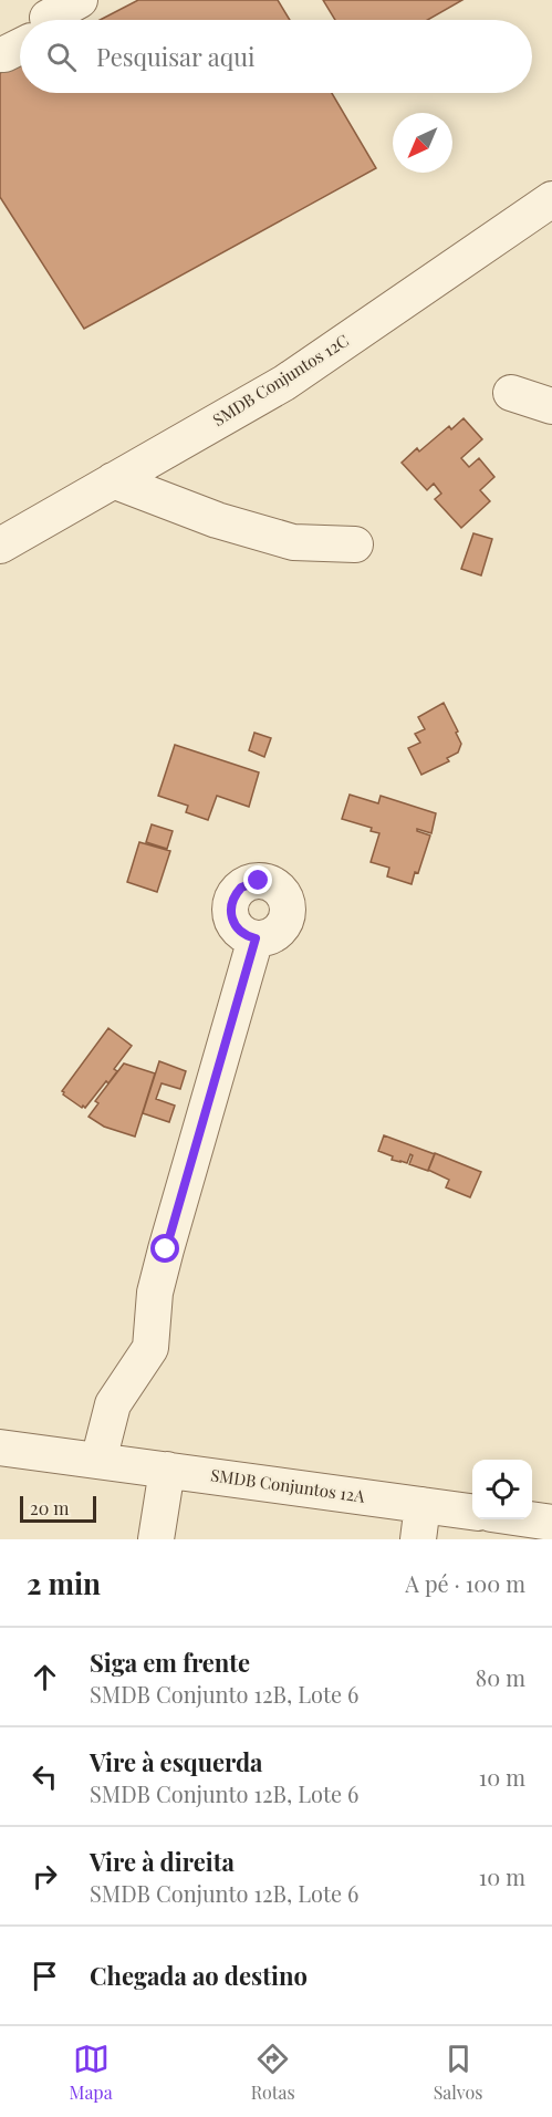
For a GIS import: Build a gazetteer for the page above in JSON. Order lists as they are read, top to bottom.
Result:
{
  "streets": {
    "street": ["SMDB Conjuntos 12C", "SMDB Conjuntos 12A"]
  },
  "scale_bar": "20 m",
  "north": "bottom left",
  "page": {
    "search": "Pesquisar aqui",
    "scale": "20 m",
    "heading": ["2 min", "A pé · 100 m"],
    "list": [
      ["Siga em frente", "SMDB Conjunto 12B, Lote 6", "80 m"],
      ["Vire à esquerda", "SMDB Conjunto 12B, Lote 6", "10 m"],
      ["Vire à direita", "SMDB Conjunto 12B, Lote 6", "10 m"],
      "Chegada ao destino"
    ],
    "nav": ["Mapa", "Rotas", "Salvos"]
  }
}
